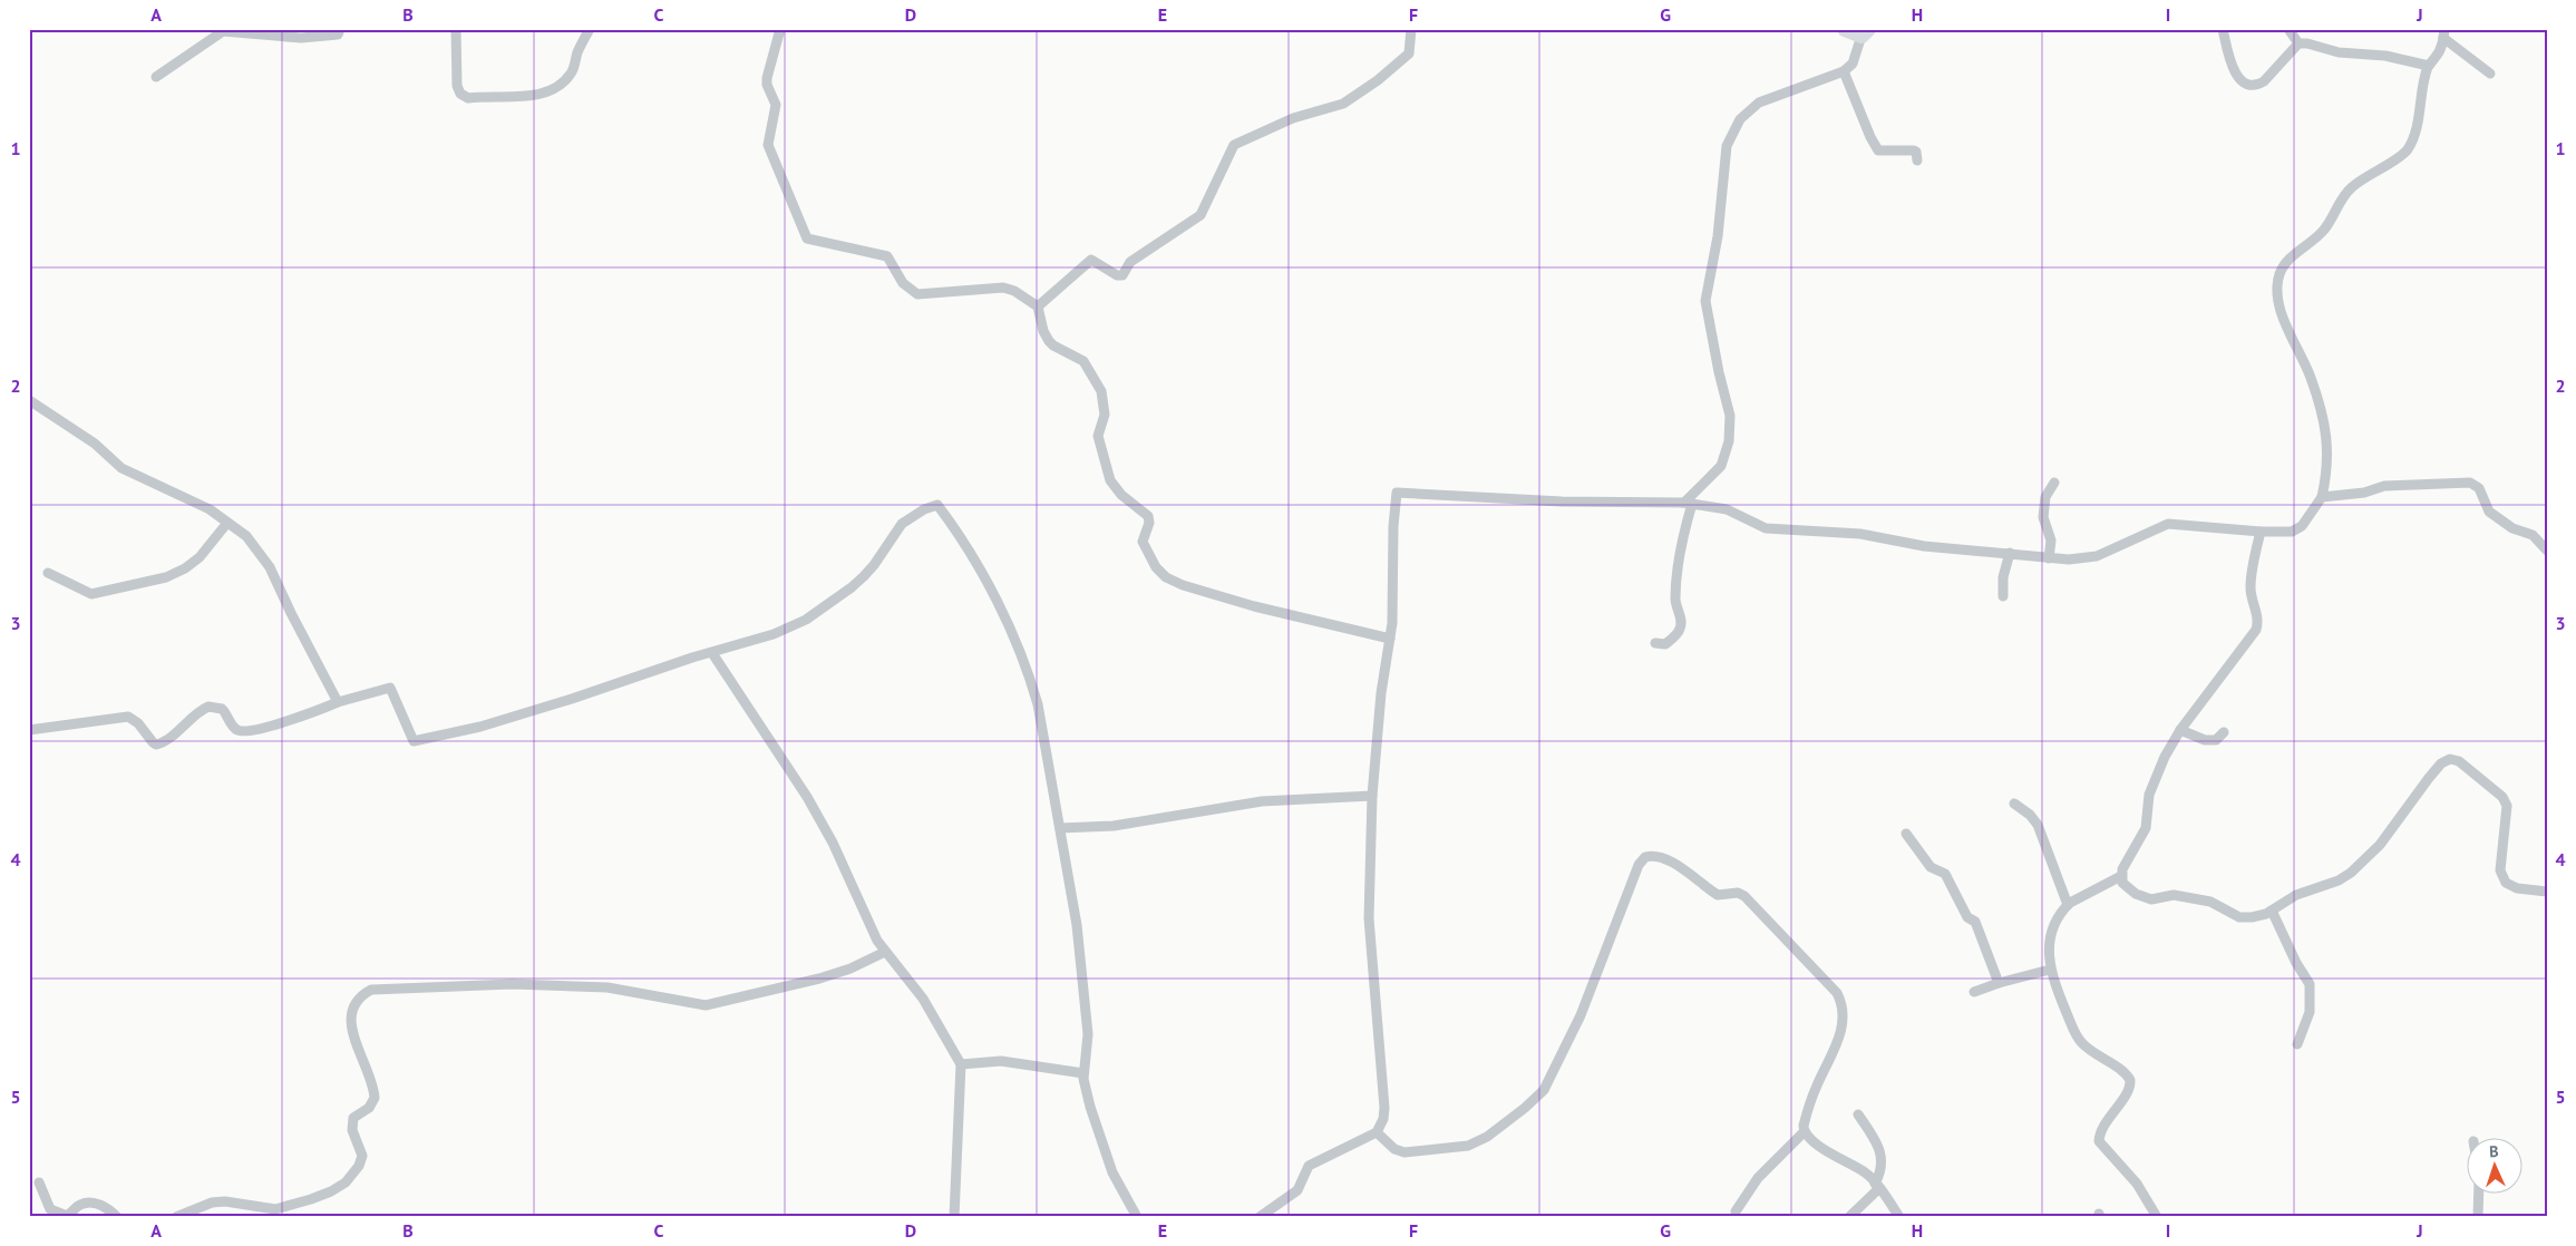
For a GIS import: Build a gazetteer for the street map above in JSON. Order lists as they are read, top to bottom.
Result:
{
  "north": "top",
  "grid": {
    "columns": [
      "A",
      "B",
      "C",
      "D",
      "E",
      "F",
      "G",
      "H",
      "I",
      "J"
    ],
    "rows": [
      "1",
      "2",
      "3",
      "4",
      "5"
    ]
  }
}
